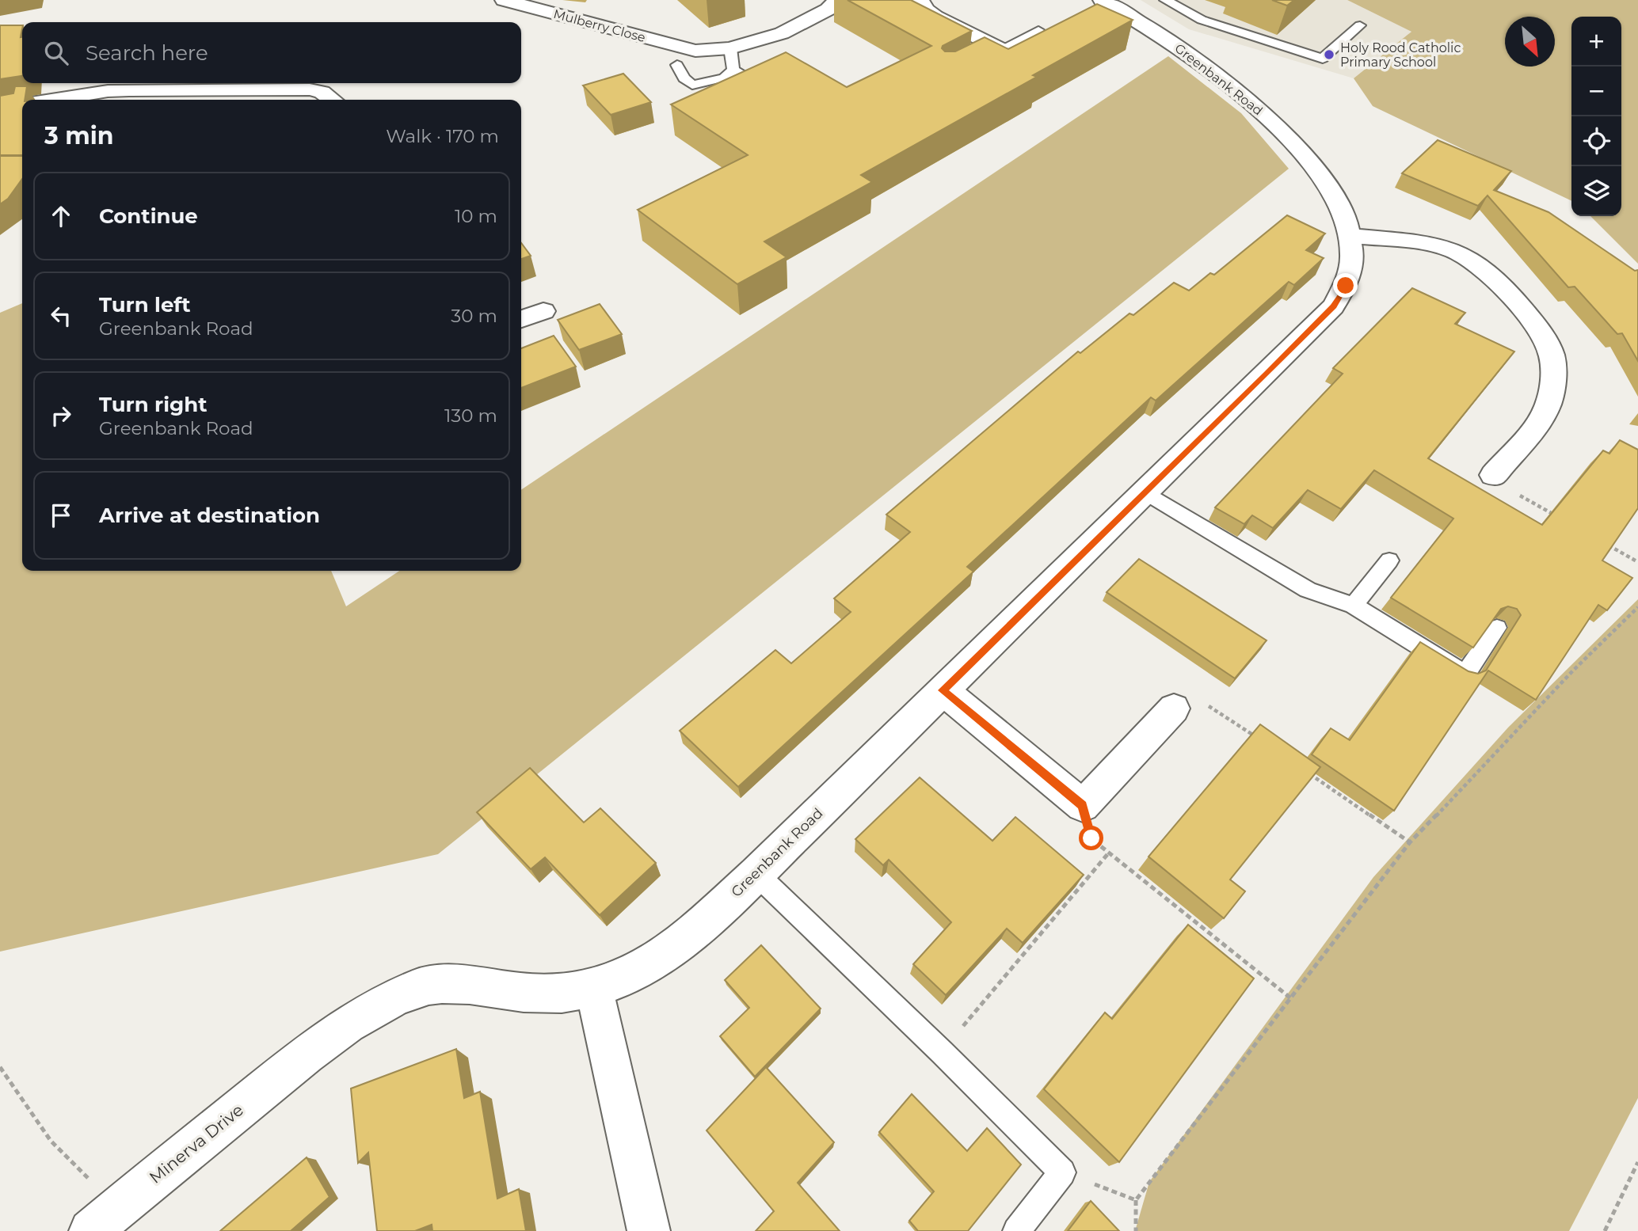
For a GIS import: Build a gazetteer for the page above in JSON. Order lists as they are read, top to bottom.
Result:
{
  "streets": {
    "street": ["Mulberry Close", "Greenbank Road", "Minerva Drive"]
  },
  "crossings": [
    ["Greenbank Road", "Minerva Drive"]
  ],
  "places": ["Holy Rood Catholic Primary School"],
  "north": "bottom right",
  "page": {
    "map_buttons": ["+", "−"],
    "search": "Search here",
    "heading": ["3 min", "Walk · 170 m"],
    "list": [
      ["Continue", "10 m"],
      ["Turn left", "Greenbank Road", "30 m"],
      ["Turn right", "Greenbank Road", "130 m"],
      "Arrive at destination"
    ]
  }
}
